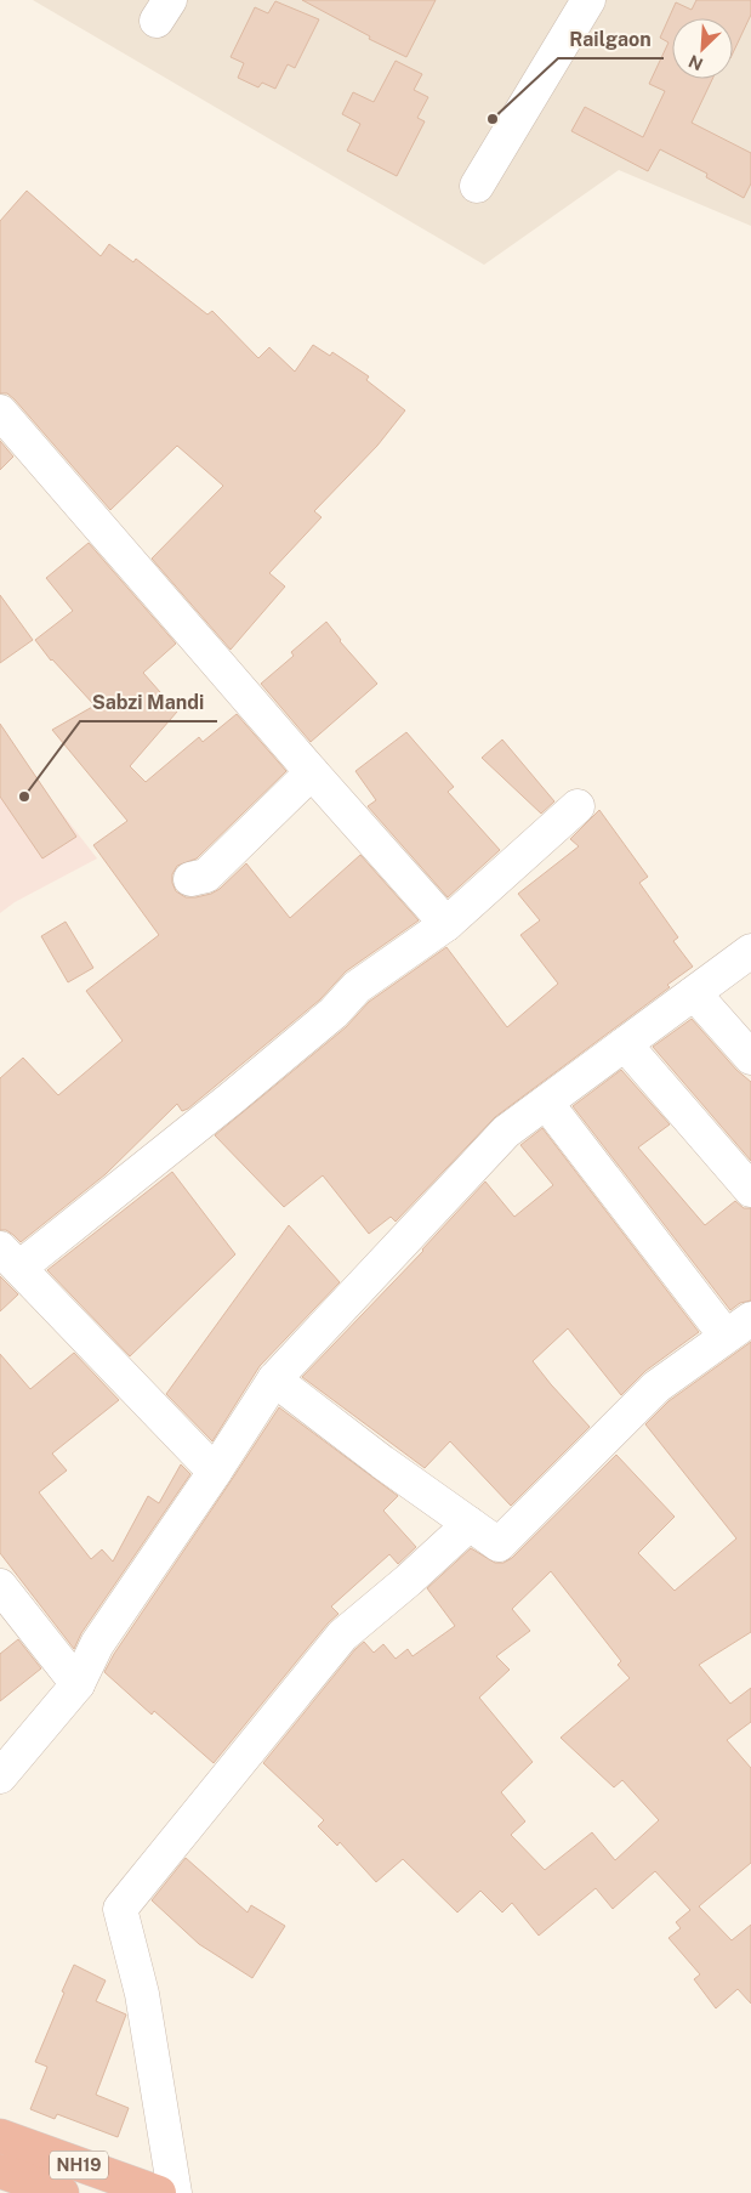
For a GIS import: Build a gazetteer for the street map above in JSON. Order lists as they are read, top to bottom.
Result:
{
  "streets": {
    "highway": ["NH19"]
  },
  "places": ["Railgaon", "Sabzi Mandi"],
  "north": "bottom left"
}
